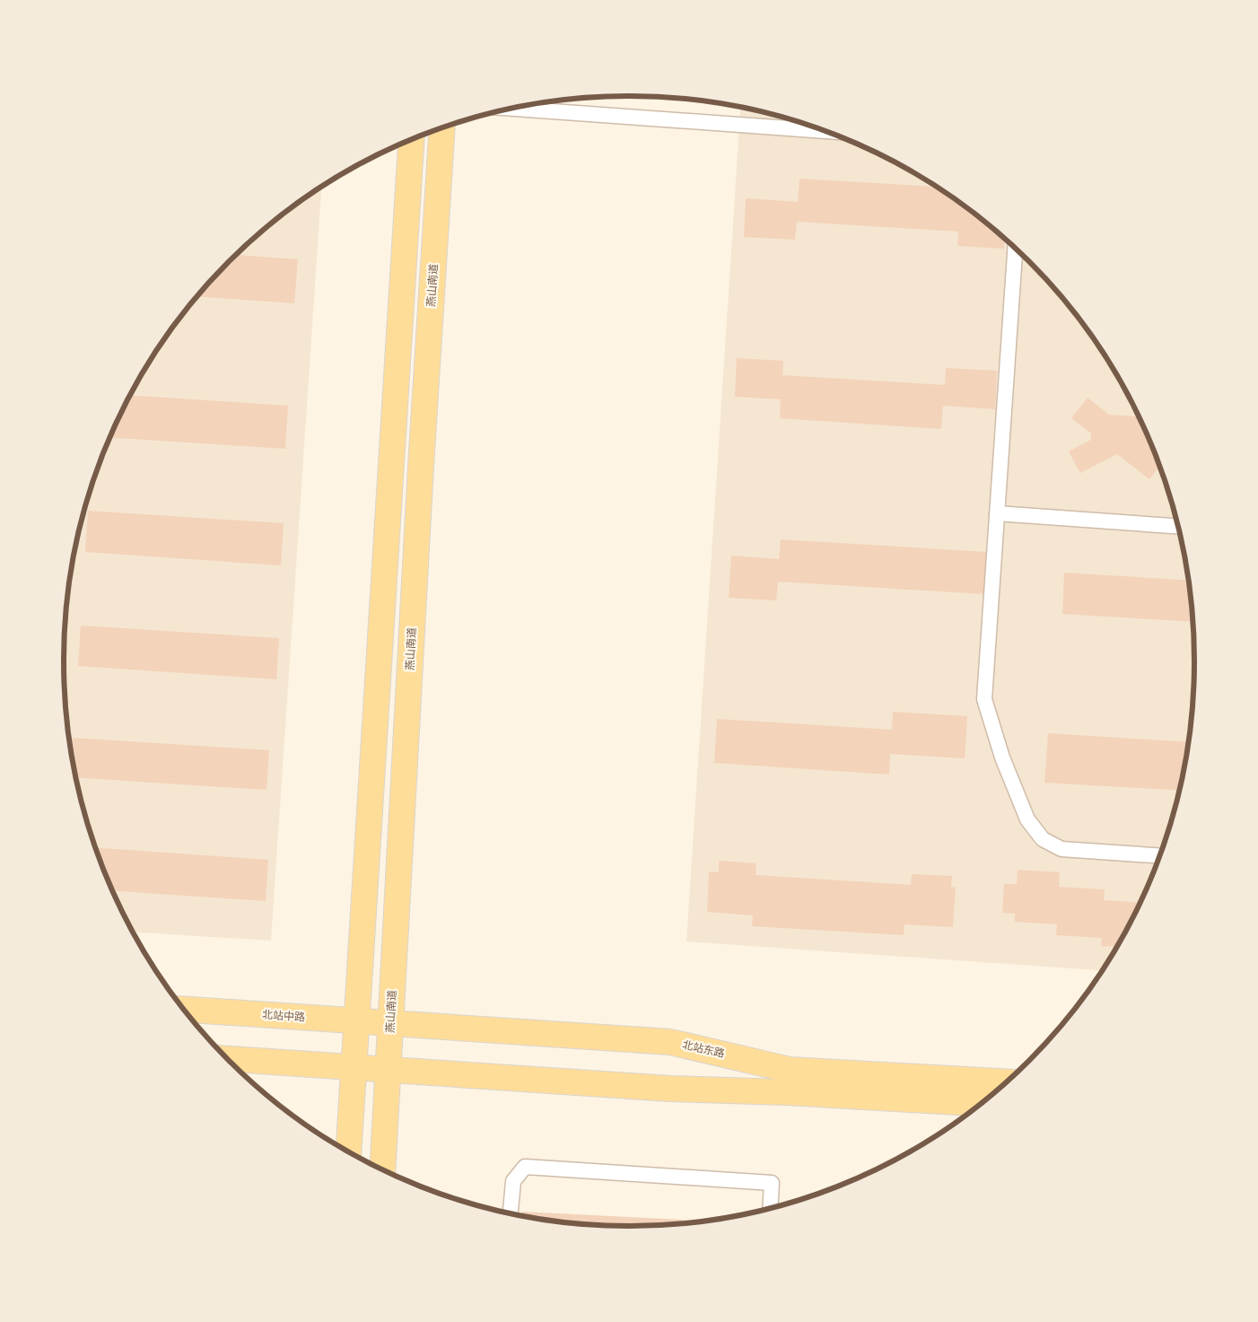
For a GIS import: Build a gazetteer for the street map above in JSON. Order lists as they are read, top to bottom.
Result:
{
  "streets": {
    "main road": ["燕山南道", "北站中路", "北站东路"]
  },
  "crossings": [
    ["燕山南道", "北站中路"],
    ["燕山南道", "北站东路"],
    ["北站中路", "北站东路"]
  ]
}
